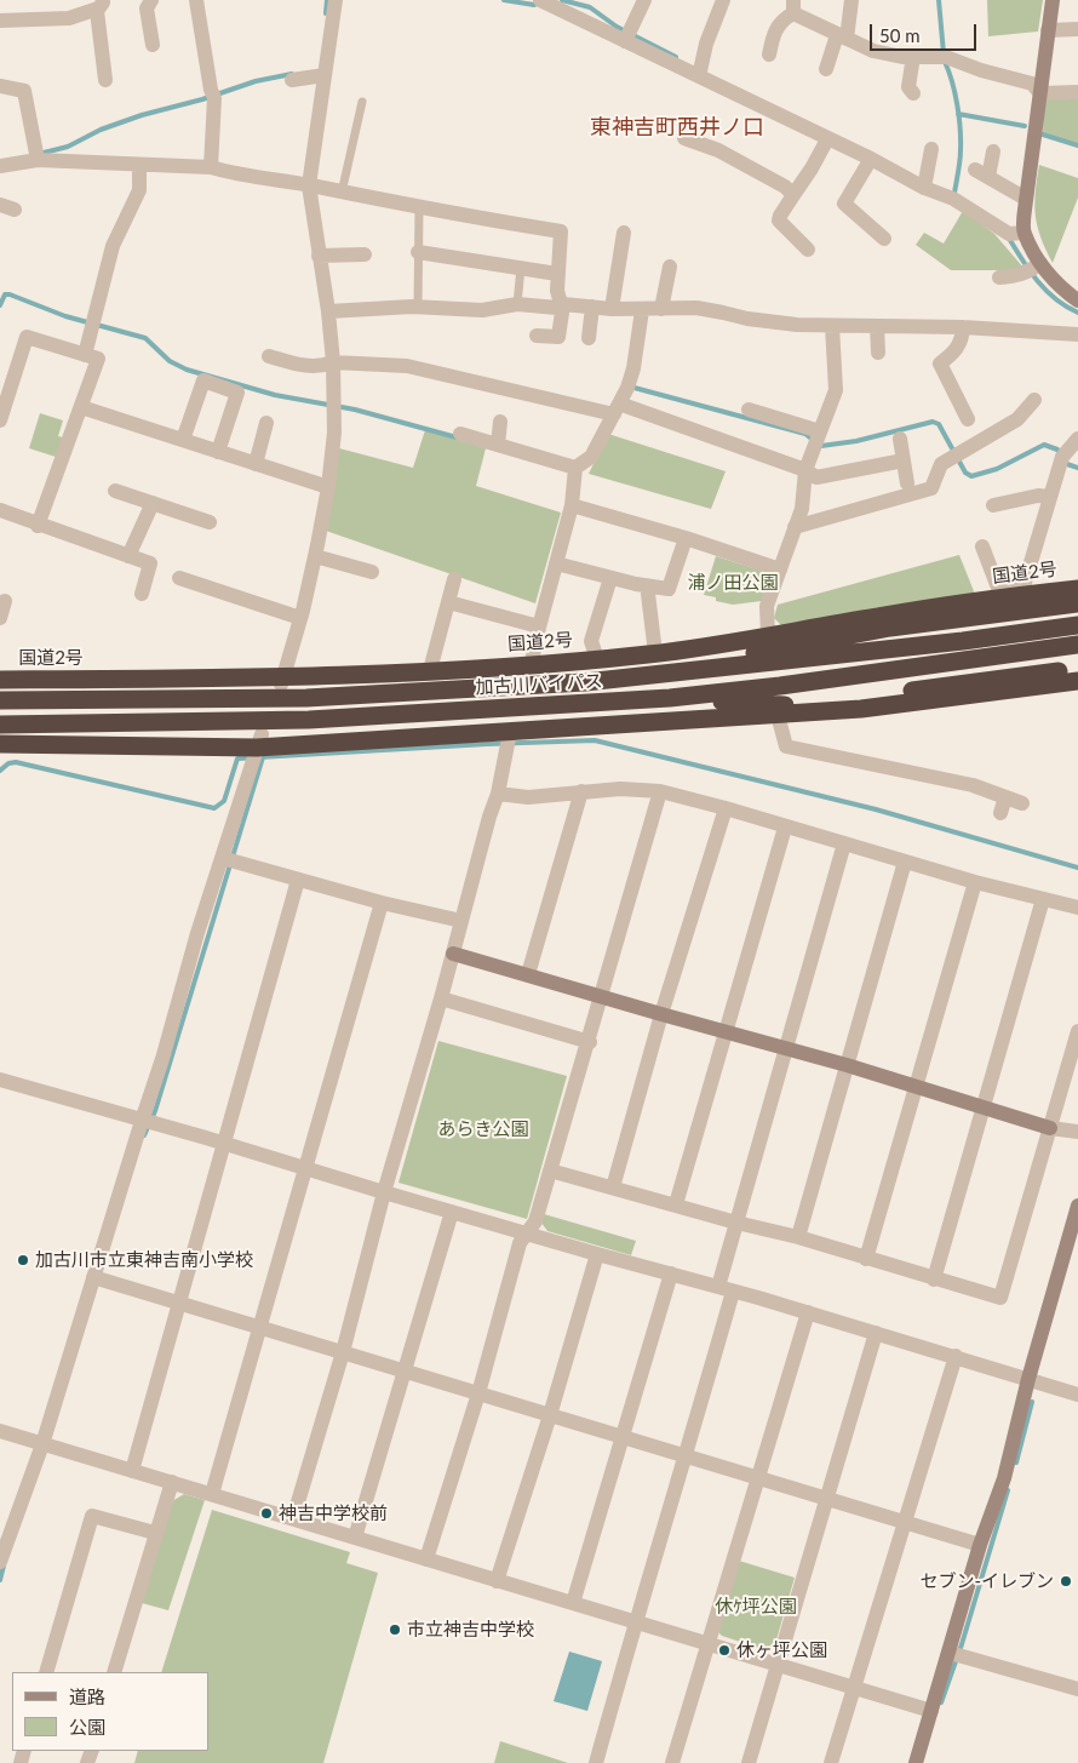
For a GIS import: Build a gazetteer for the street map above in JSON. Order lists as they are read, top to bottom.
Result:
{
  "streets": {
    "highway": ["国道2号", "加古川バイパス"]
  },
  "districts": ["東神吉町西井ノ口"],
  "parks": ["浦ノ田公園", "あらき公園", "休ｹ坪公園"],
  "places": [
    "加古川市立東神吉南小学校",
    "神吉中学校前",
    "セブン-イレブン",
    "市立神吉中学校",
    "休ヶ坪公園"
  ],
  "legend": ["道路", "公園"],
  "scale_bar": "50 m"
}
